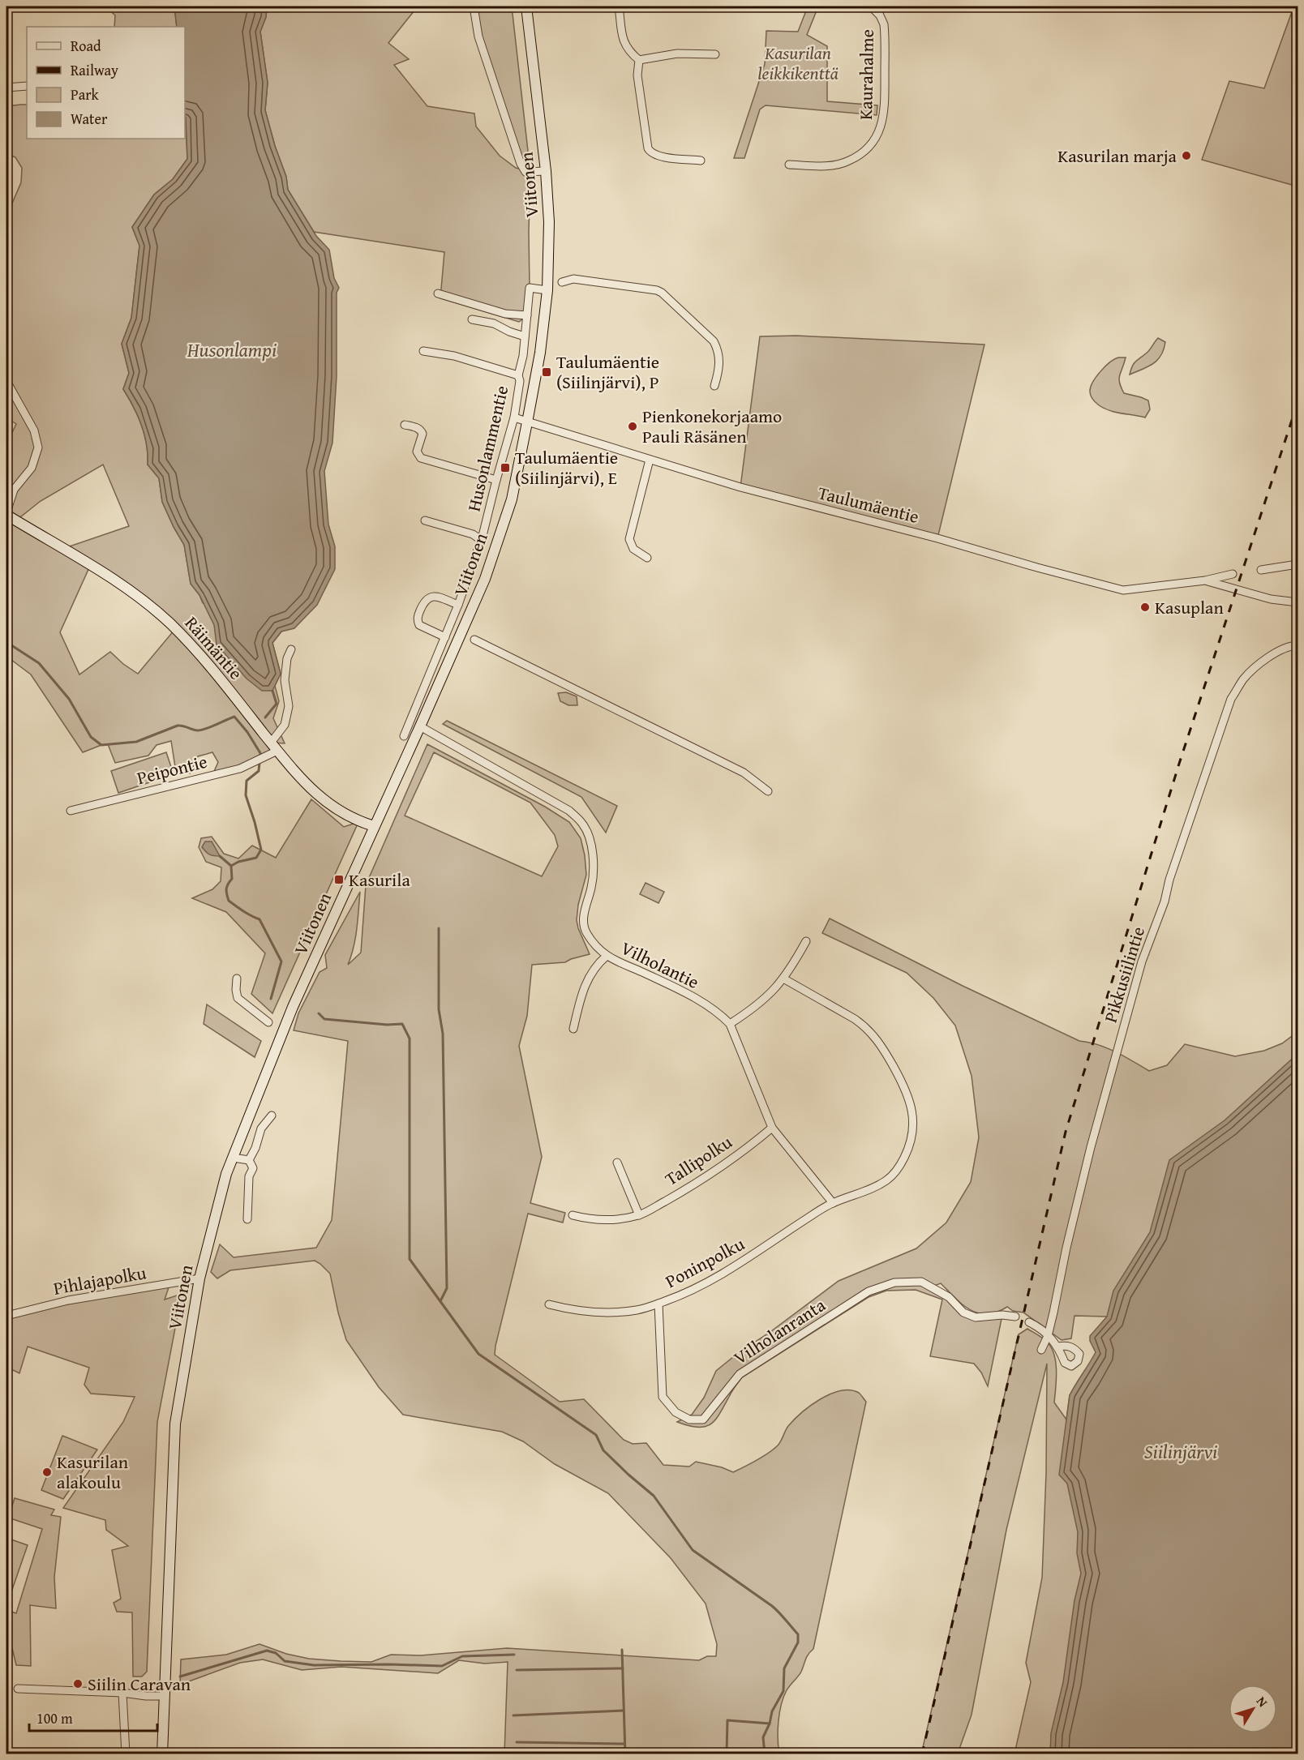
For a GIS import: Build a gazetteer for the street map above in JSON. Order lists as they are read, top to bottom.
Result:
{
  "streets": {
    "main road": ["Viitonen", "Räimäntie"],
    "street": [
      "Kaurahalme",
      "Husonlammentie",
      "Taulumäentie",
      "Peipontie",
      "Vilholantie",
      "Pikkusiilintie",
      "Tallipolku",
      "Poninpolku",
      "Pihlajapolku",
      "Vilholanranta"
    ]
  },
  "crossings": [
    ["Viitonen", "Husonlammentie"],
    ["Viitonen", "Taulumäentie"],
    ["Viitonen", "Räimäntie"],
    ["Viitonen", "Vilholantie"],
    ["Viitonen", "Pihlajapolku"],
    ["Husonlammentie", "Taulumäentie"],
    ["Räimäntie", "Peipontie"],
    ["Vilholantie", "Tallipolku"],
    ["Vilholantie", "Poninpolku"],
    ["Poninpolku", "Vilholanranta"]
  ],
  "water": ["Husonlampi", "Siilinjärvi"],
  "parks": ["Kasurilan leikkikenttä"],
  "places": {
    "other": [
      "Kasurilan marja",
      "Pienkonekorjaamo Pauli Räsänen",
      "Kasuplan",
      "Kasurilan alakoulu",
      "Siilin Caravan"
    ],
    "transit": ["Taulumäentie (Siilinjärvi), P", "Taulumäentie (Siilinjärvi), E", "Kasurila"]
  },
  "legend": [
    "Road",
    "Railway",
    "Park",
    "Water"
  ],
  "scale_bar": "100 m",
  "north": "top right"
}
